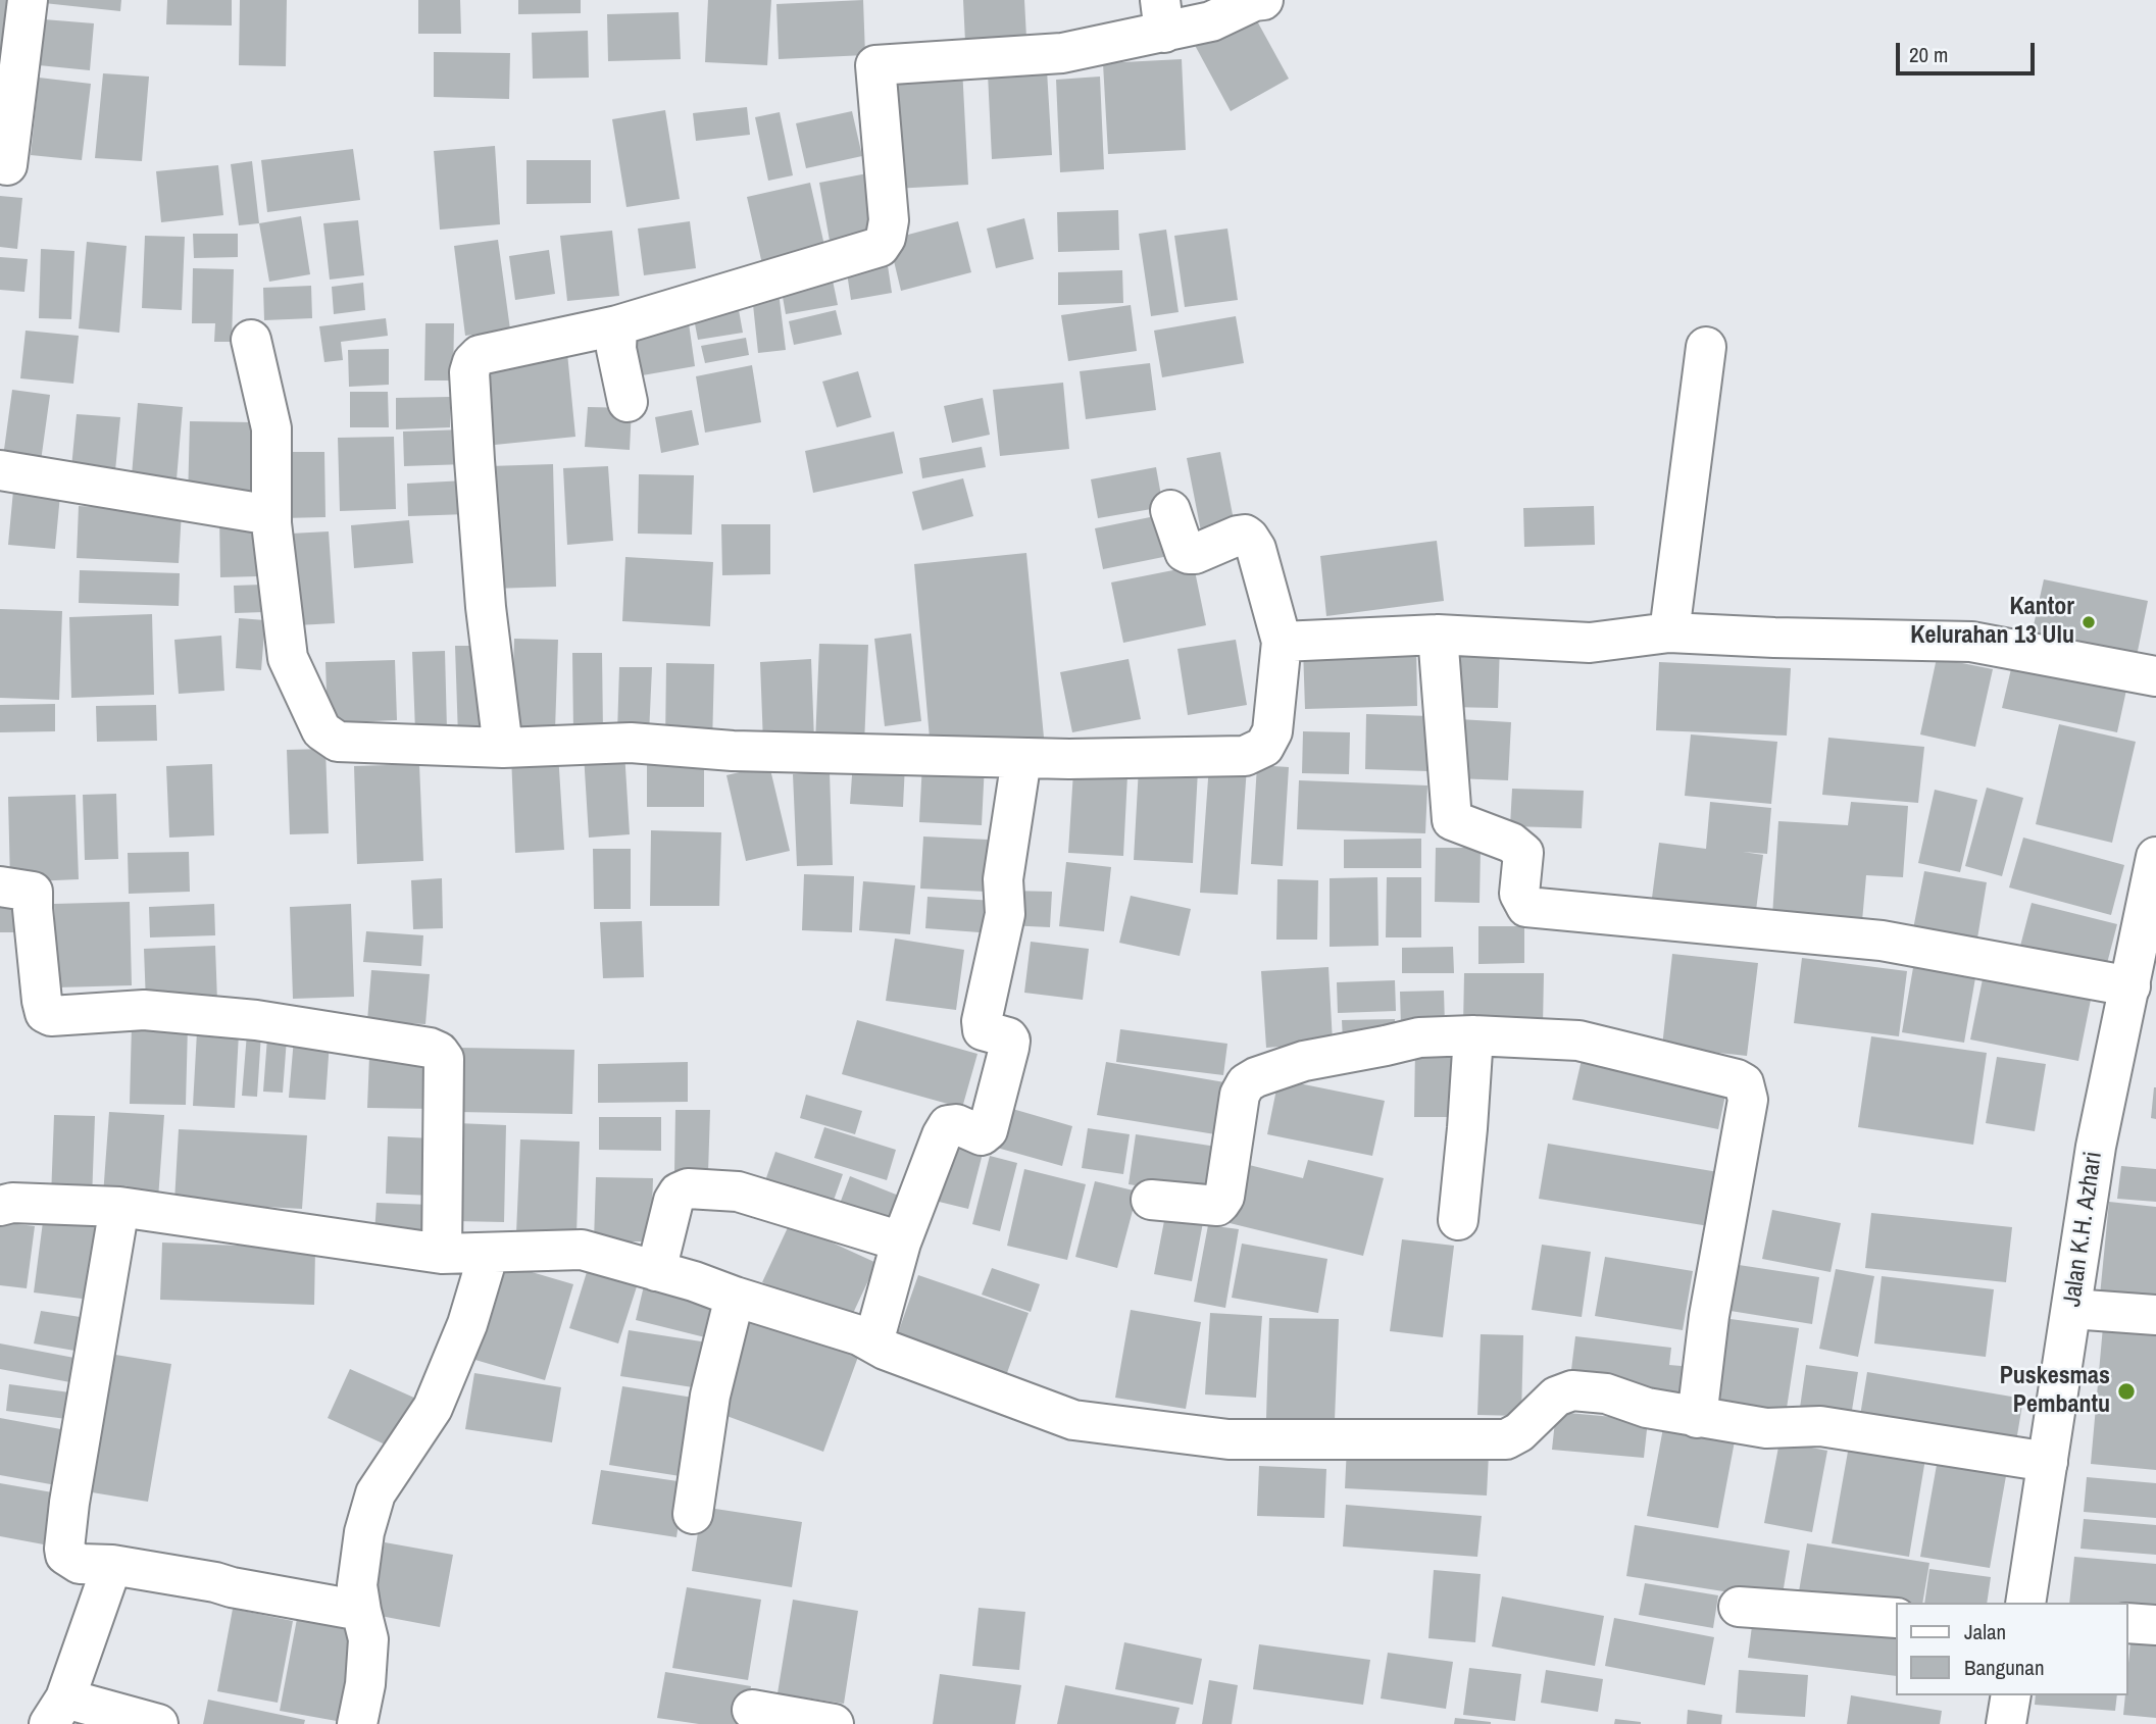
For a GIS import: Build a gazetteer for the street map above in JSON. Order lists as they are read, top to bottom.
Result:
{
  "streets": {
    "street": ["Jalan K.H. Azhari"]
  },
  "places": ["Kantor Kelurahan 13 Ulu", "Puskesmas Pembantu"],
  "legend": ["Jalan", "Bangunan"],
  "scale_bar": "20 m"
}
